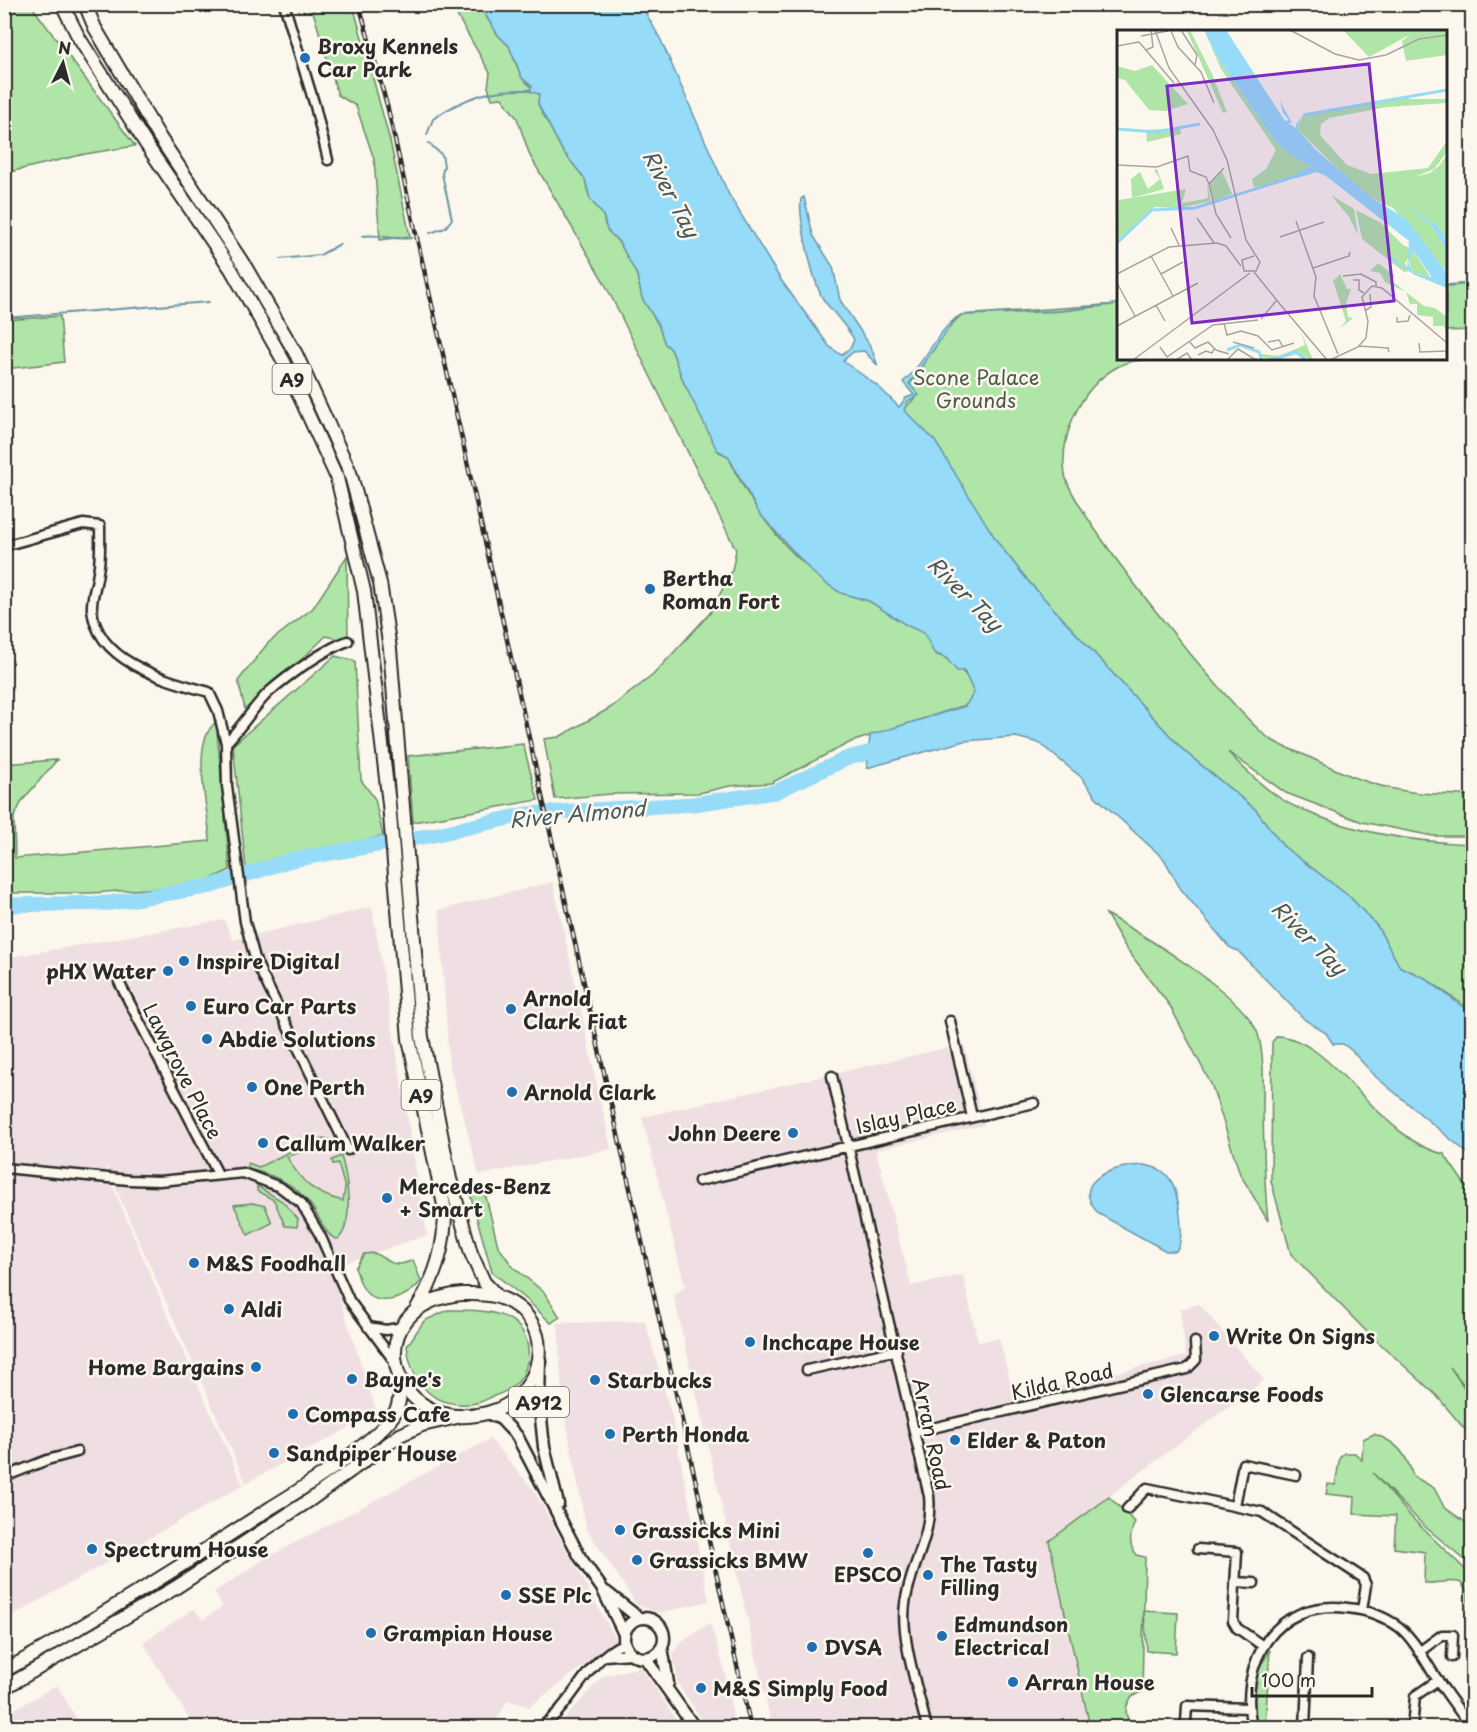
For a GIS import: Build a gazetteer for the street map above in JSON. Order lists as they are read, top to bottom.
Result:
{
  "streets": {
    "highway": ["A9"],
    "main road": ["A912"],
    "street": [
      "Lawgrove Place",
      "Islay Place",
      "Kilda Road",
      "Arran Road"
    ]
  },
  "crossings": [
    ["A9", "A912"],
    ["Islay Place", "Arran Road"],
    ["Kilda Road", "Arran Road"]
  ],
  "water": ["River Tay", "River Almond"],
  "parks": ["Scone Palace Grounds"],
  "places": [
    "Broxy Kennels Car Park",
    "Bertha Roman Fort",
    "Inspire Digital",
    "pHX Water",
    "Euro Car Parts",
    "Arnold Clark Fiat",
    "Abdie Solutions",
    "One Perth",
    "Arnold Clark",
    "John Deere",
    "Callum Walker",
    "Mercedes-Benz + Smart",
    "M&S Foodhall",
    "Aldi",
    "Write On Signs",
    "Inchcape House",
    "Home Bargains",
    "Bayne's",
    "Starbucks",
    "Glencarse Foods",
    "Compass Cafe",
    "Perth Honda",
    "Elder & Paton",
    "Sandpiper House",
    "Grassicks Mini",
    "Spectrum House",
    "EPSCO",
    "Grassicks BMW",
    "The Tasty Filling",
    "SSE Plc",
    "Grampian House",
    "Edmundson Electrical",
    "DVSA",
    "Arran House",
    "M&S Simply Food"
  ],
  "scale_bar": "100 m",
  "north": "top"
}
